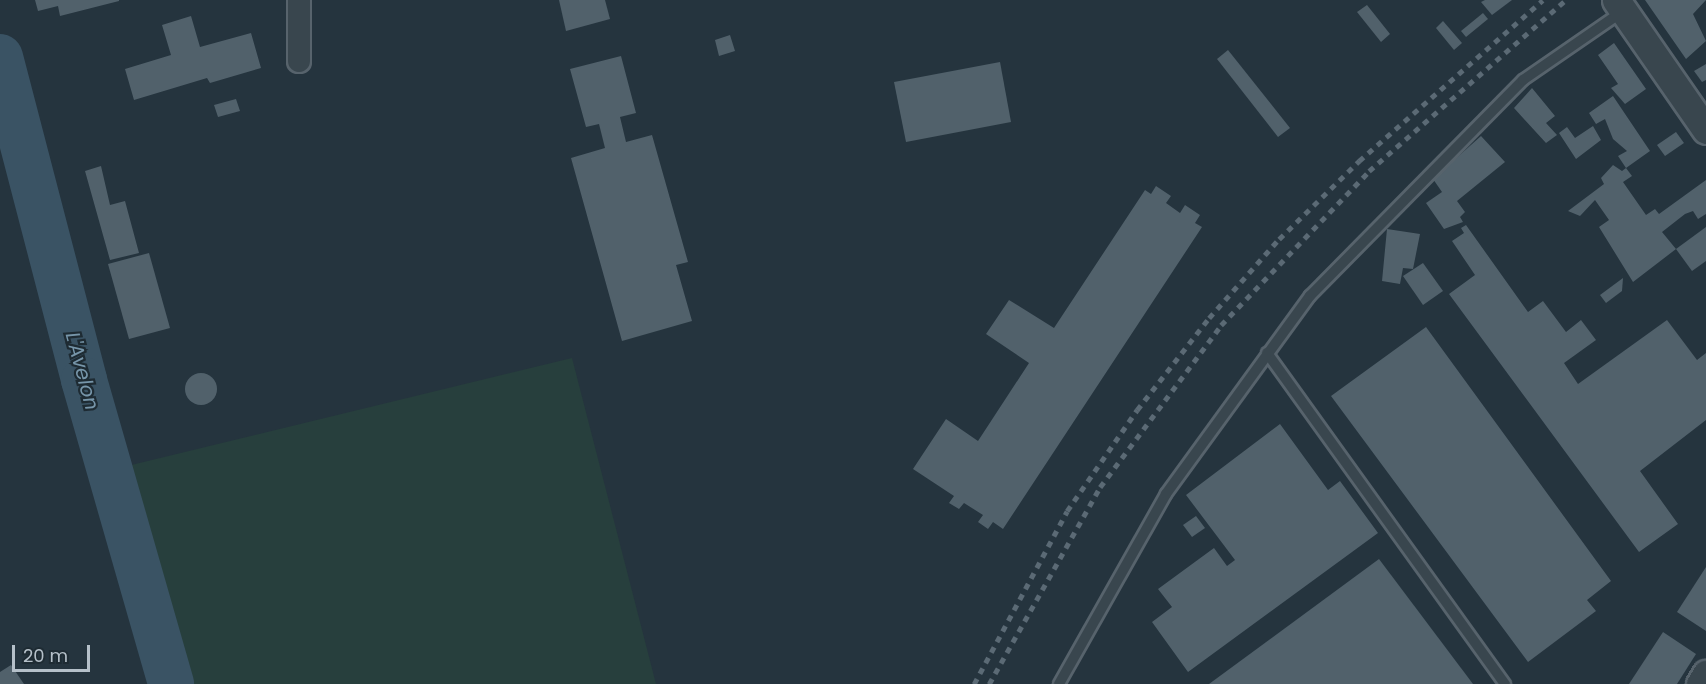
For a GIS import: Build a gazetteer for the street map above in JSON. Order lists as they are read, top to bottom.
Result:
{
  "water": ["L'Avelon"],
  "scale_bar": "20 m"
}
